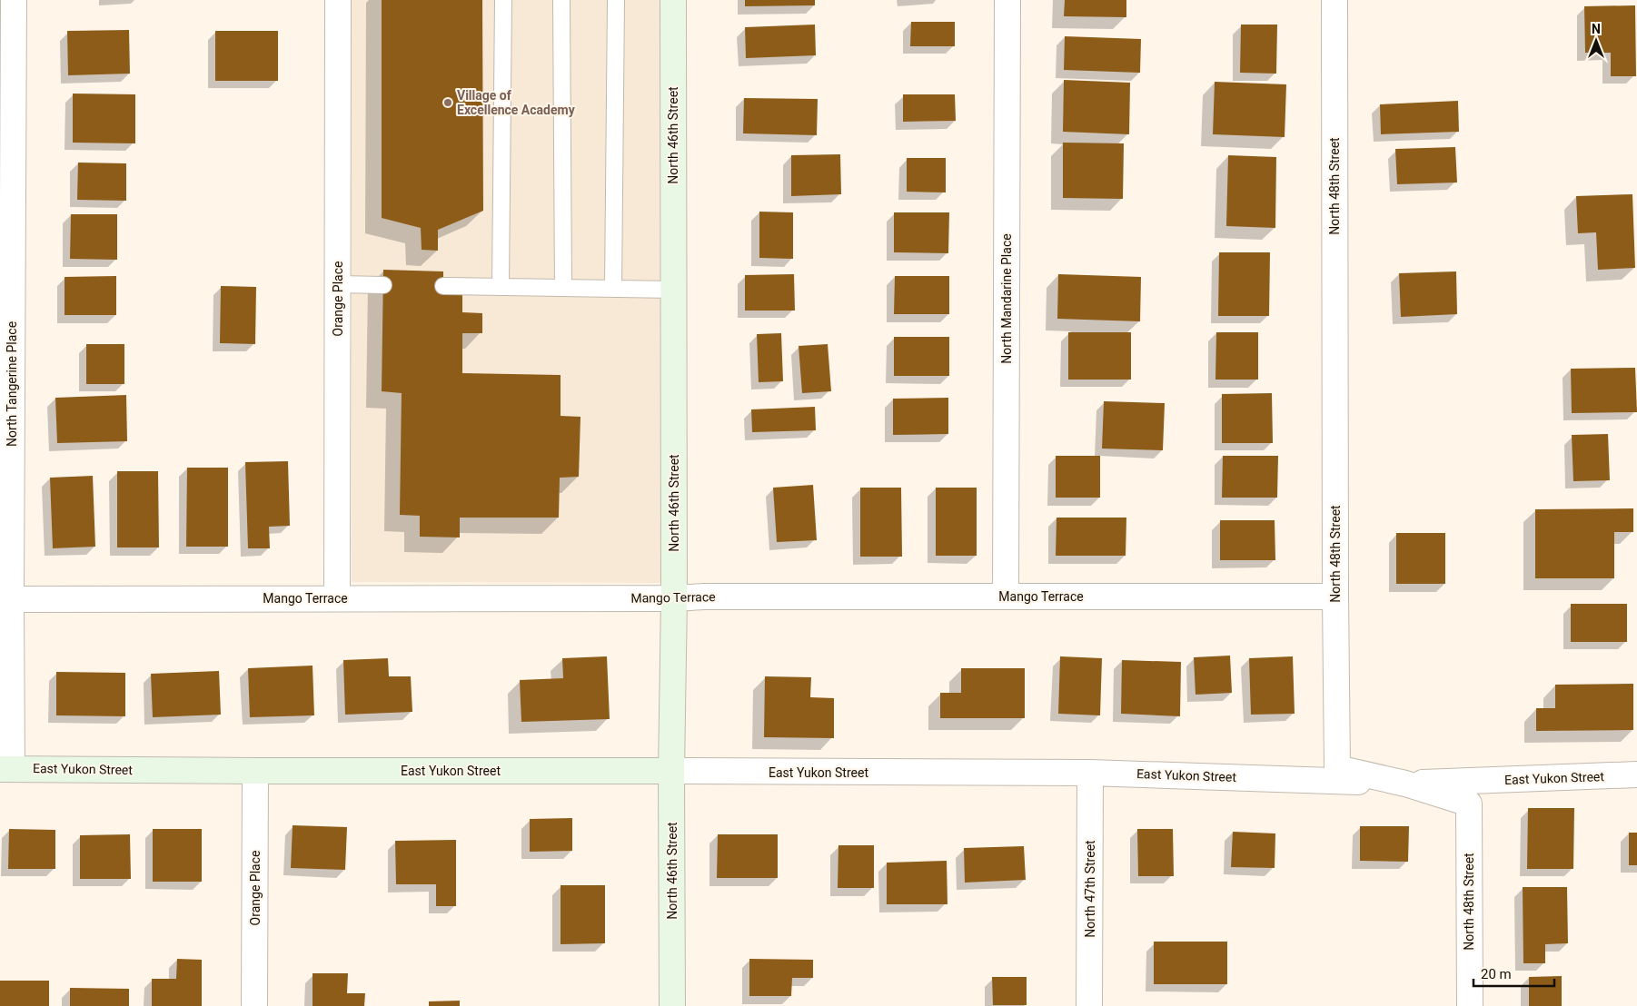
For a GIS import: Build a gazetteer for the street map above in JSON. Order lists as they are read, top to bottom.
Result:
{
  "streets": {
    "street": [
      "North 46th Street",
      "North 48th Street",
      "Orange Place",
      "North Mandarine Place",
      "North Tangerine Place",
      "Mango Terrace",
      "East Yukon Street",
      "North 47th Street"
    ]
  },
  "crossings": [
    ["North 46th Street", "Mango Terrace"],
    ["North 46th Street", "East Yukon Street"],
    ["North 48th Street", "Mango Terrace"],
    ["North 48th Street", "East Yukon Street"],
    ["Orange Place", "Mango Terrace"],
    ["Orange Place", "East Yukon Street"],
    ["North Mandarine Place", "Mango Terrace"],
    ["North Tangerine Place", "Mango Terrace"],
    ["North Tangerine Place", "East Yukon Street"],
    ["East Yukon Street", "North 47th Street"]
  ],
  "places": ["Village of Excellence Academy"],
  "scale_bar": "20 m",
  "north": "top"
}
